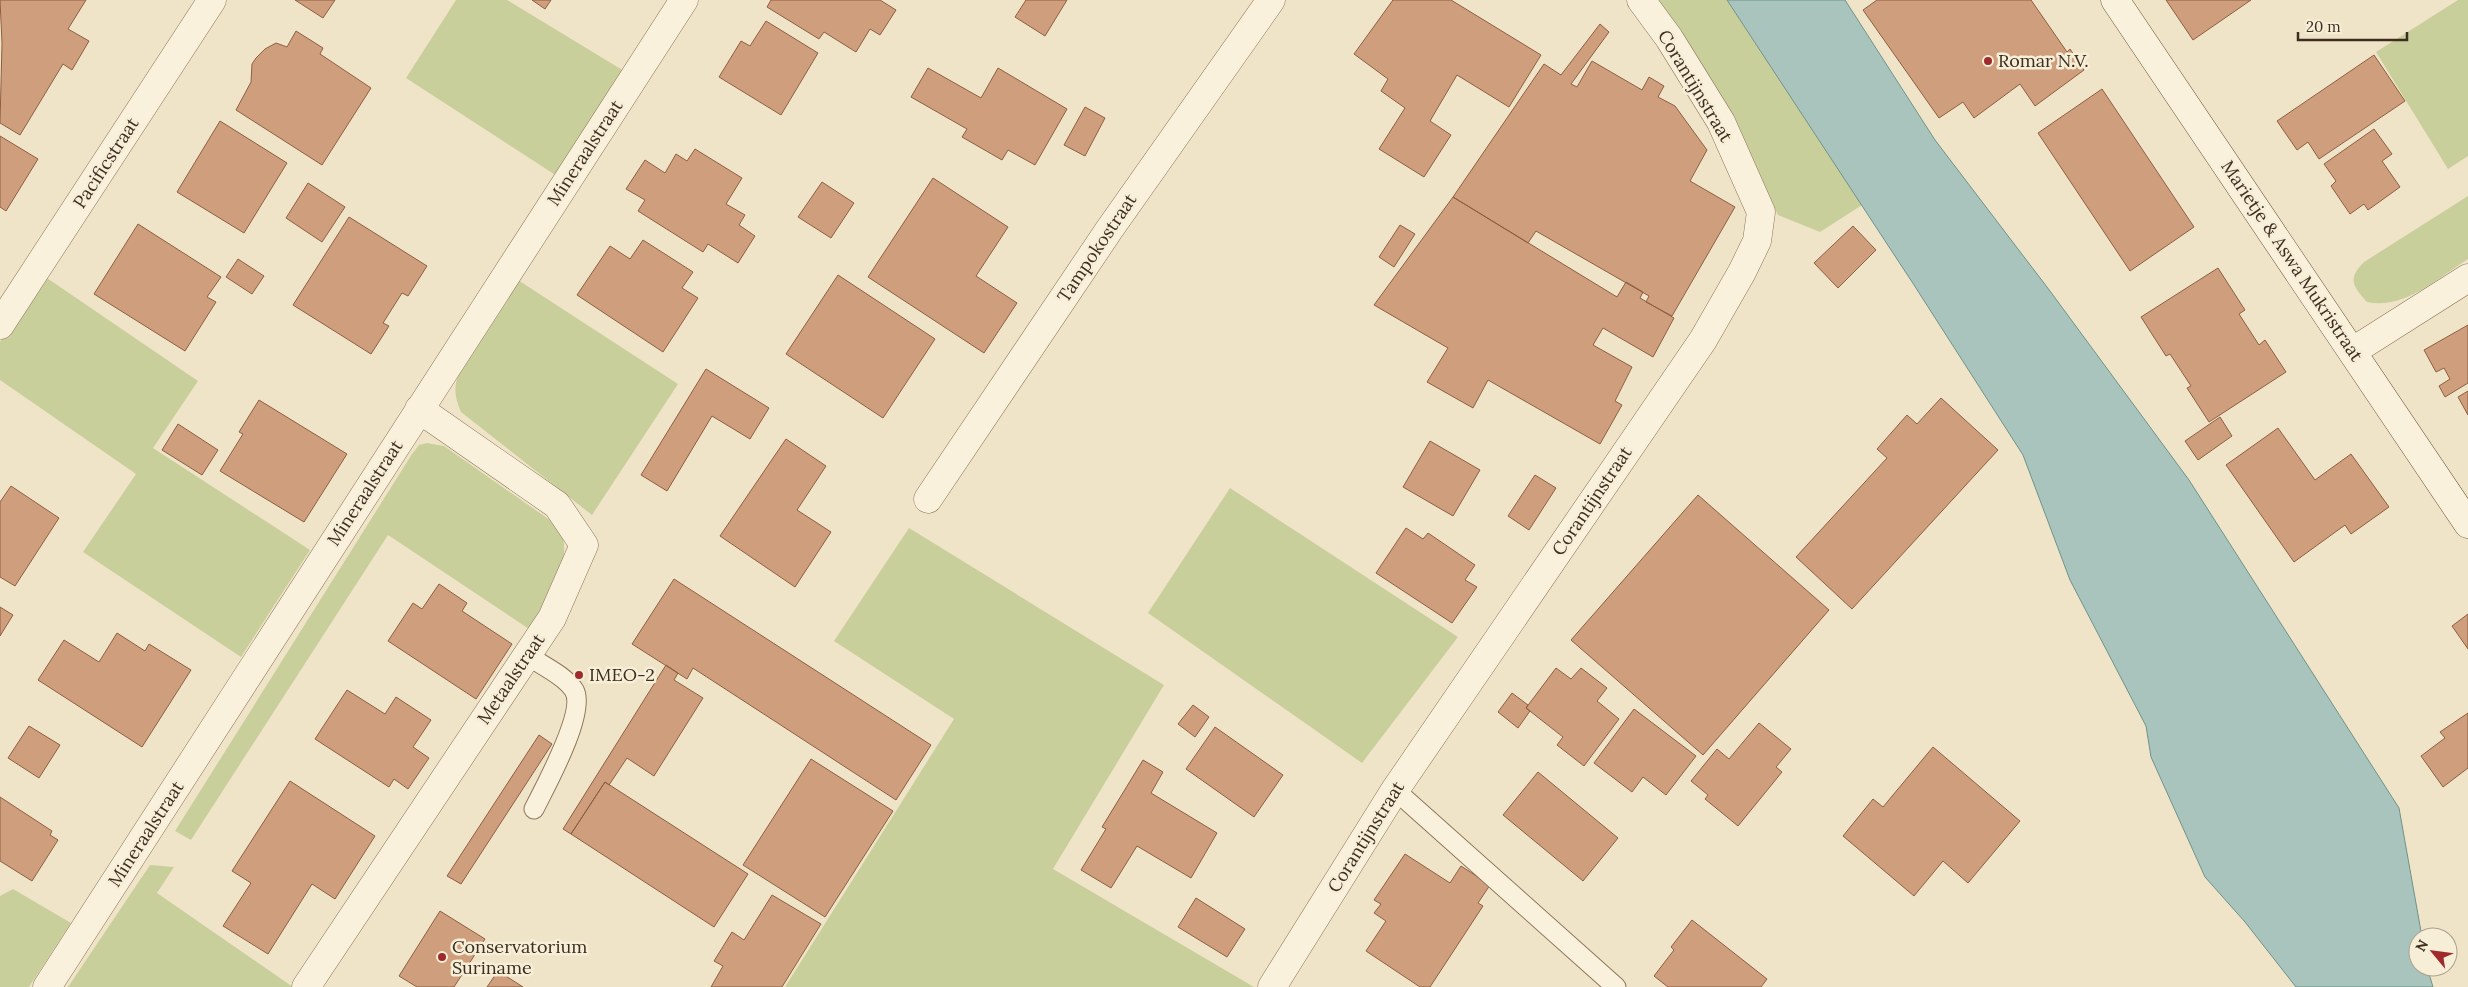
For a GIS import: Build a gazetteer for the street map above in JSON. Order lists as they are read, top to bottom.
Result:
{
  "streets": {
    "street": [
      "Corantijnstraat",
      "Mineraalstraat",
      "Pacificstraat",
      "Tampokostraat",
      "Marietje & Aswa Mukristraat",
      "Metaalstraat"
    ]
  },
  "crossings": [
    ["Mineraalstraat", "Metaalstraat"]
  ],
  "places": ["Romar N.V.", "IMEO-2", "Conservatorium Suriname"],
  "scale_bar": "20 m",
  "north": "top left"
}
